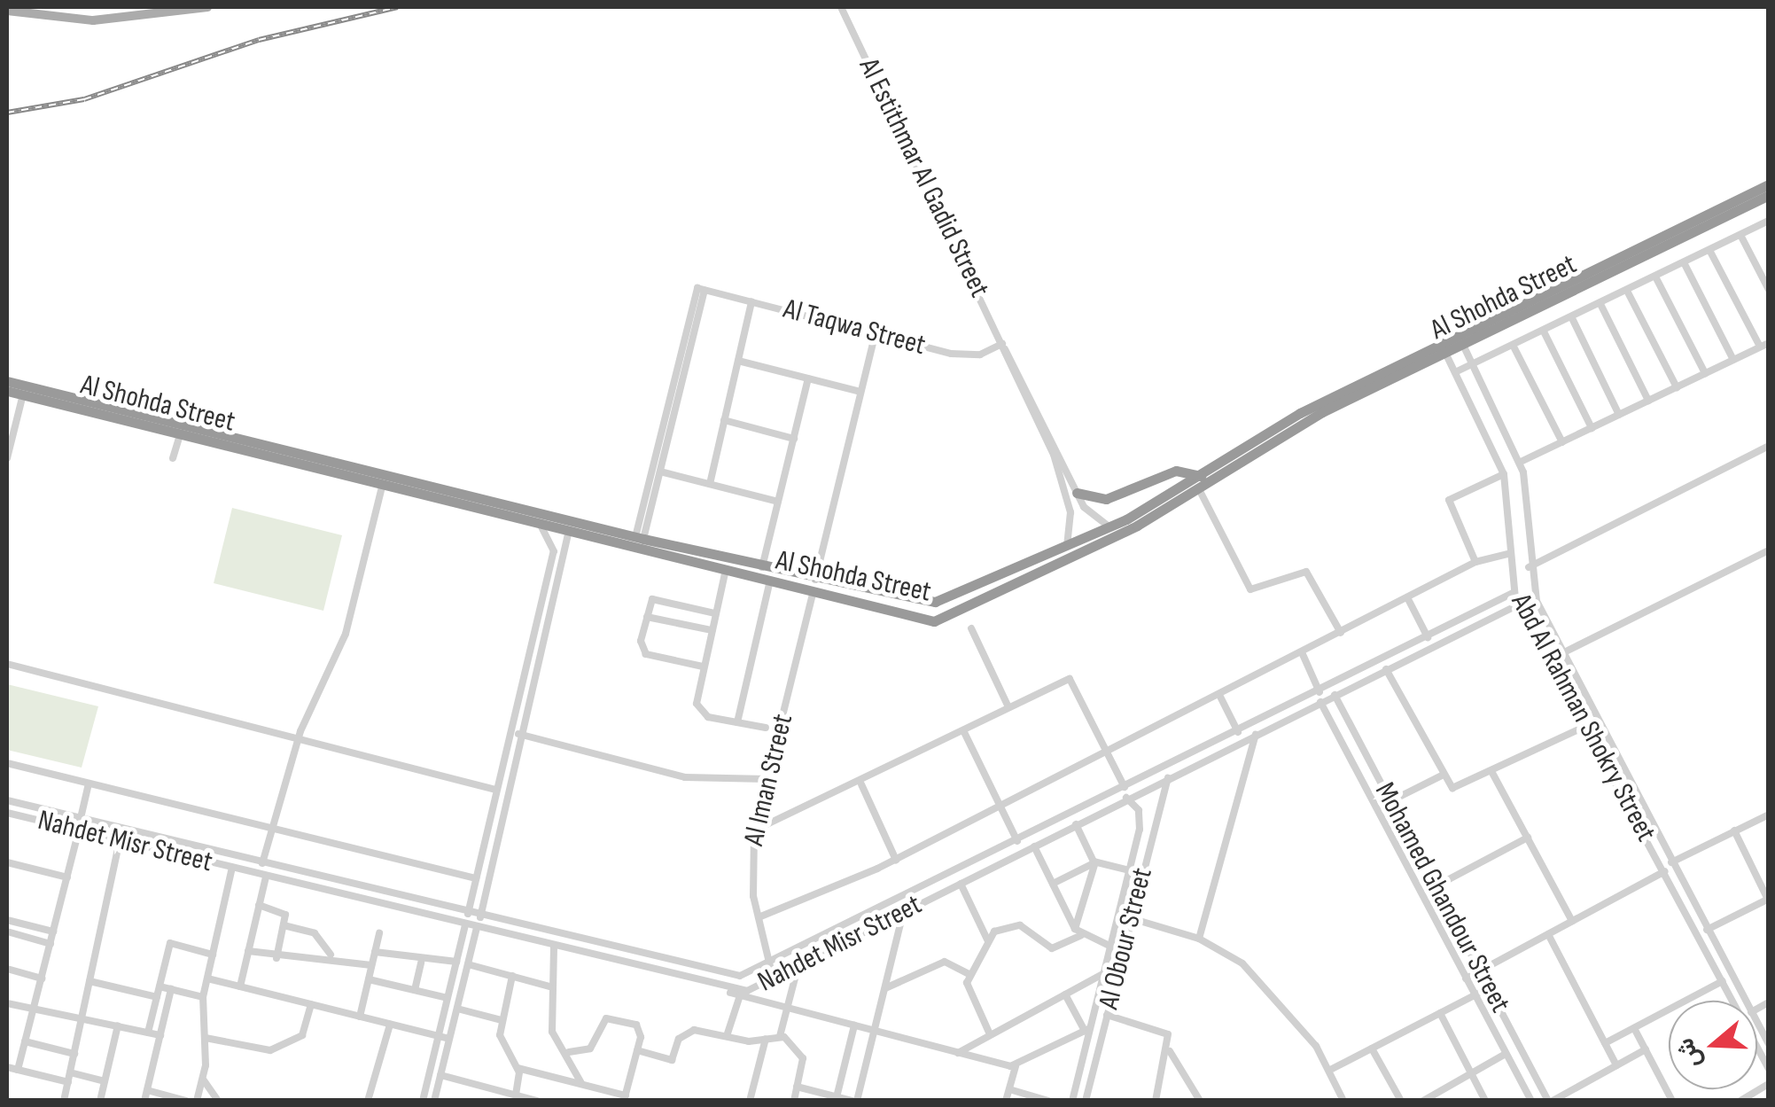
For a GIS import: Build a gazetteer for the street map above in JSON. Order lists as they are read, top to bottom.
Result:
{
  "streets": {
    "highway": ["Al Shohda Street"],
    "street": [
      "Al Estithmar Al Gadid Street",
      "Al Taqwa Street",
      "Abd Al Rahman Shokry Street",
      "Al Iman Street",
      "Nahdet Misr Street",
      "Mohamed Ghandour Street",
      "Al Obour Street"
    ]
  },
  "crossings": [
    ["Al Estithmar Al Gadid Street", "Al Shohda Street"],
    ["Al Estithmar Al Gadid Street", "Al Taqwa Street"],
    ["Al Shohda Street", "Abd Al Rahman Shokry Street"],
    ["Al Shohda Street", "Al Iman Street"],
    ["Abd Al Rahman Shokry Street", "Nahdet Misr Street"],
    ["Al Iman Street", "Nahdet Misr Street"],
    ["Nahdet Misr Street", "Mohamed Ghandour Street"],
    ["Nahdet Misr Street", "Al Obour Street"]
  ],
  "north": "left"
}
